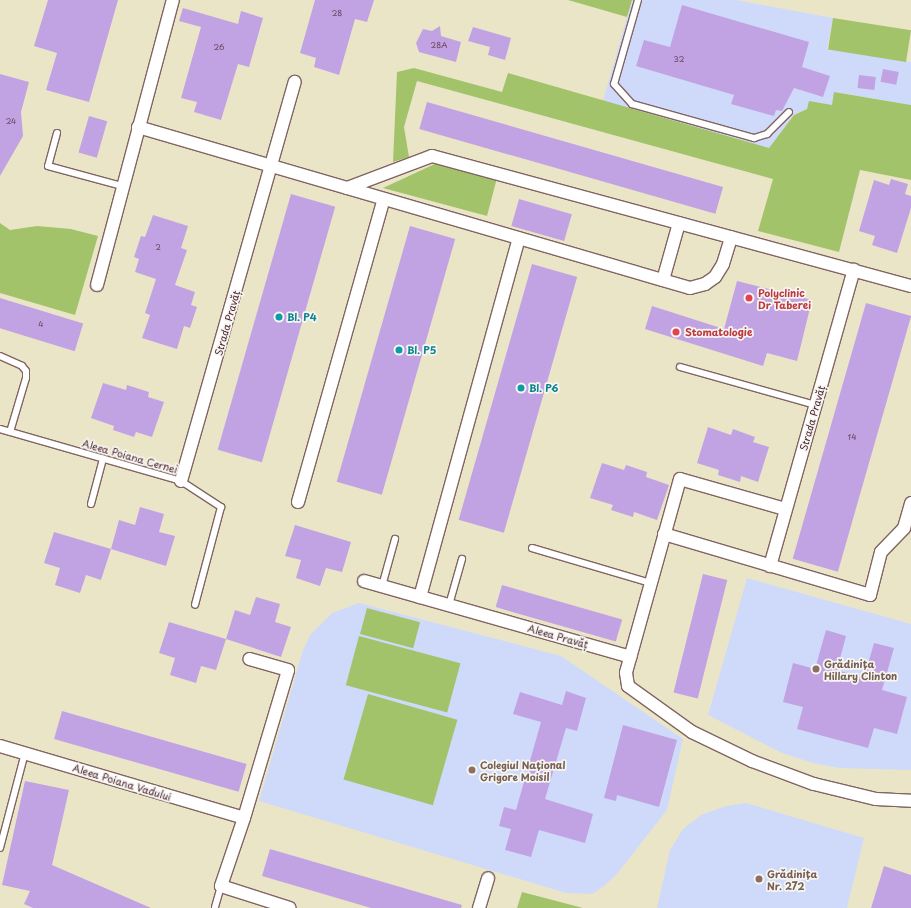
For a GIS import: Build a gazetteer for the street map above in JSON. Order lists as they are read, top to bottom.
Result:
{
  "streets": {
    "street": ["Strada Pravăț", "Aleea Pravăț", "Aleea Poiana Vadului"],
    "lane": ["Aleea Poiana Cernei"]
  },
  "crossings": [
    ["Strada Pravăț", "Aleea Poiana Cernei"]
  ],
  "places": [
    "Polyclinic Dr Taberei",
    "Bl. P4",
    "Stomatologie",
    "Bl. P5",
    "Bl. P6",
    "Grădinița Hillary Clinton",
    "Colegiul Național Grigore Moisil",
    "Grădinița Nr. 272"
  ],
  "house_numbers": [
    "28",
    "28A",
    "26",
    "32",
    "24",
    "2",
    "4",
    "14"
  ]
}
